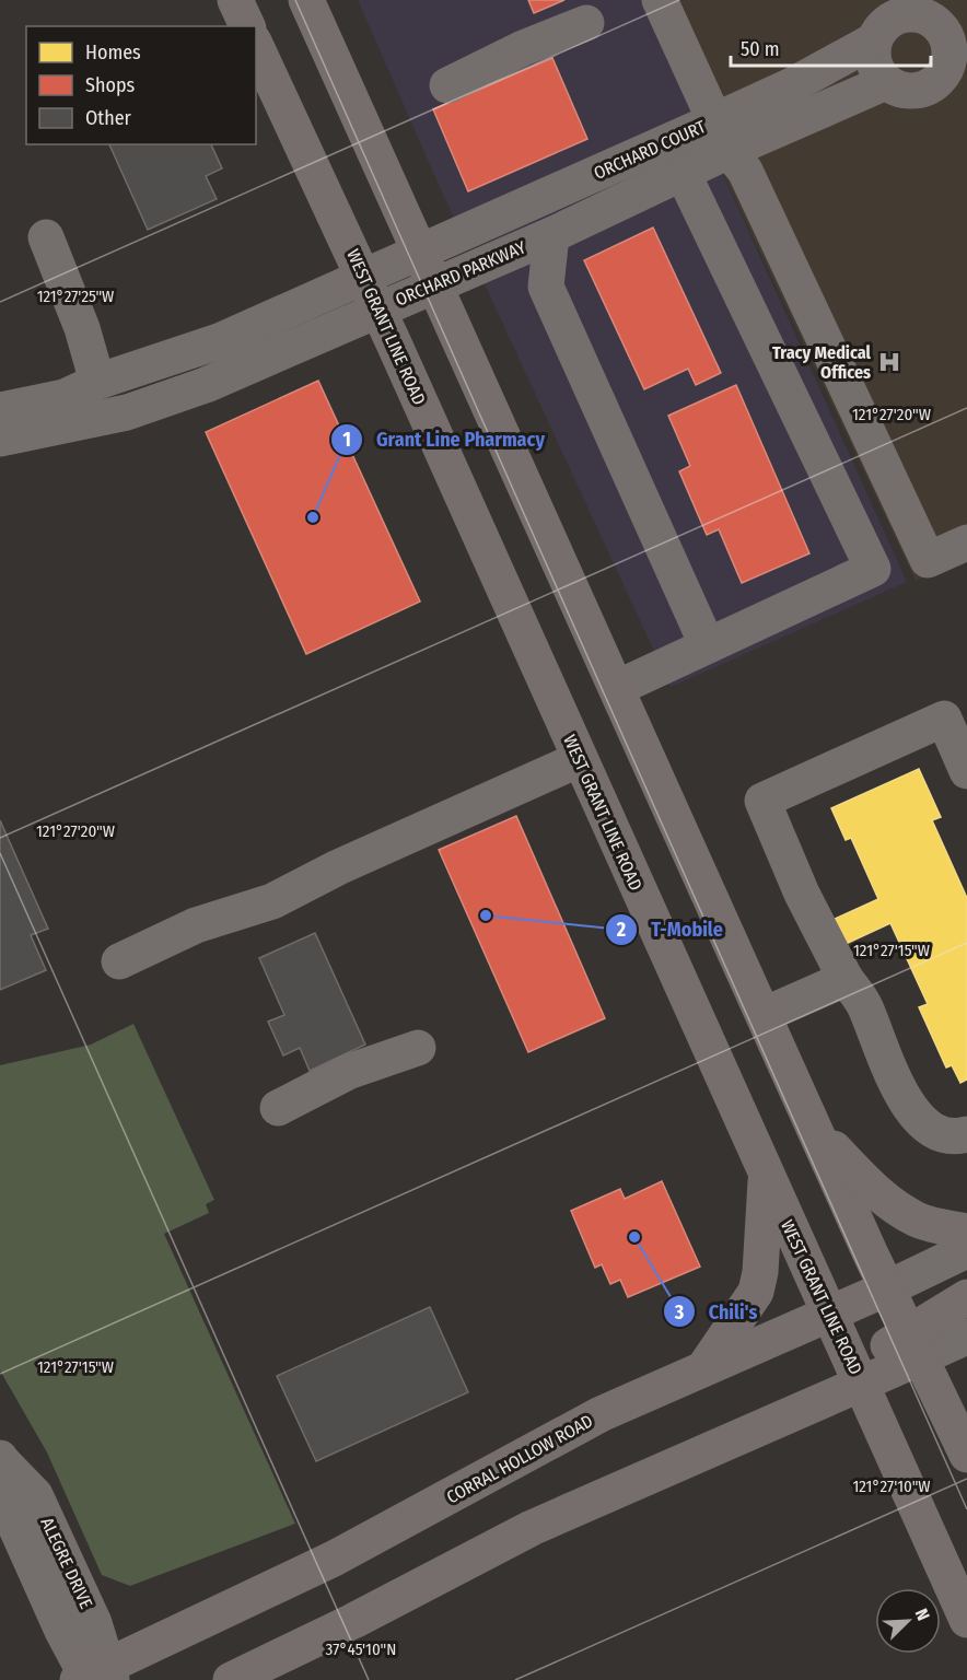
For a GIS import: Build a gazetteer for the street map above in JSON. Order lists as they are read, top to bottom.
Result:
{
  "streets": {
    "main road": ["WEST GRANT LINE ROAD", "CORRAL HOLLOW ROAD"],
    "street": ["ORCHARD COURT", "ORCHARD PARKWAY", "ALEGRE DRIVE"]
  },
  "crossings": [
    ["ORCHARD COURT", "ORCHARD PARKWAY"],
    ["ORCHARD PARKWAY", "WEST GRANT LINE ROAD"],
    ["WEST GRANT LINE ROAD", "CORRAL HOLLOW ROAD"],
    ["CORRAL HOLLOW ROAD", "ALEGRE DRIVE"]
  ],
  "places": {
    "hospital": ["Tracy Medical Offices"],
    "other": ["Grant Line Pharmacy", "T-Mobile", "Chili's"]
  },
  "legend": ["Homes", "Shops", "Other"],
  "scale_bar": "50 m",
  "north": "top right",
  "coordinates": [
    "121°27'25\"W",
    "121°27'20\"W",
    "121°27'15\"W",
    "121°27'10\"W",
    "37°45'10\"N"
  ]
}
